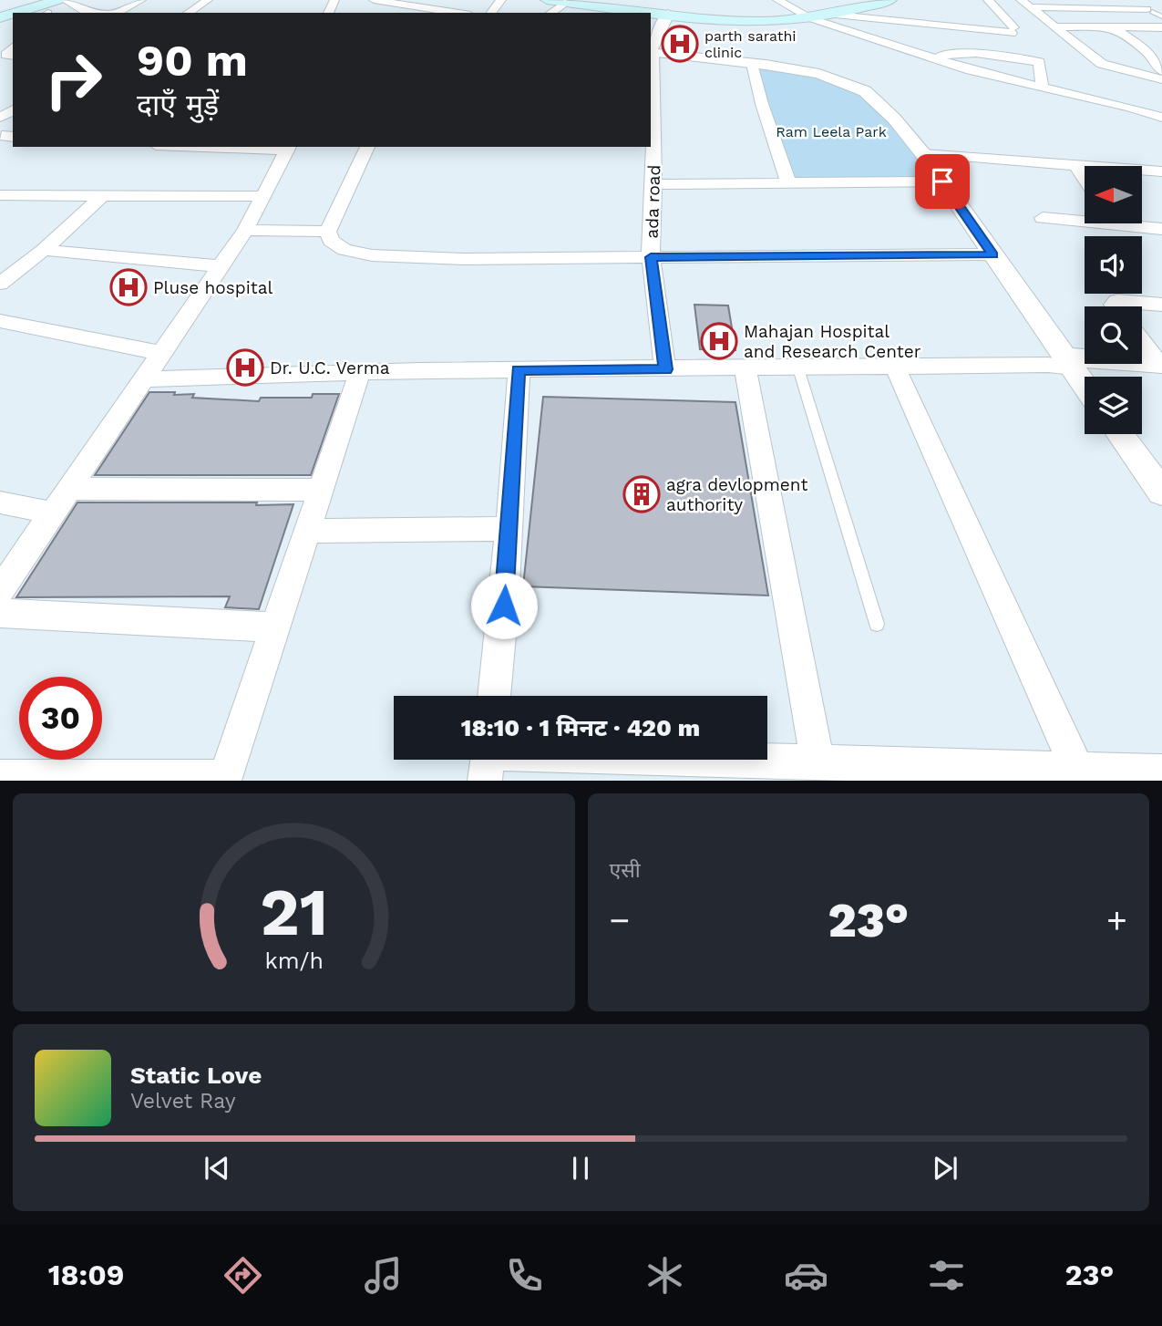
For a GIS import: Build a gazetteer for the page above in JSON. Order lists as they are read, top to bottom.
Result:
{
  "streets": {
    "street": ["ada road"]
  },
  "parks": ["Ram Leela Park"],
  "places": {
    "hospital": [
      "parth sarathi clinic",
      "Pluse hospital",
      "Mahajan Hospital and Research Center",
      "Dr. U.C. Verma"
    ],
    "building": ["agra devlopment authority"]
  },
  "north": "left",
  "page": {
    "turn": ["90 m", "दाएँ मुड़ें"],
    "limit": "30",
    "trip": "18:10 · 1 मिनट · 420 m",
    "tile": "एसी",
    "heat": ["−", "23°", "+"],
    "song": ["Static Love", "Velvet Ray"],
    "tabs": ["18:09", "23°"],
    "gauge": ["21", "km/h"]
  }
}
